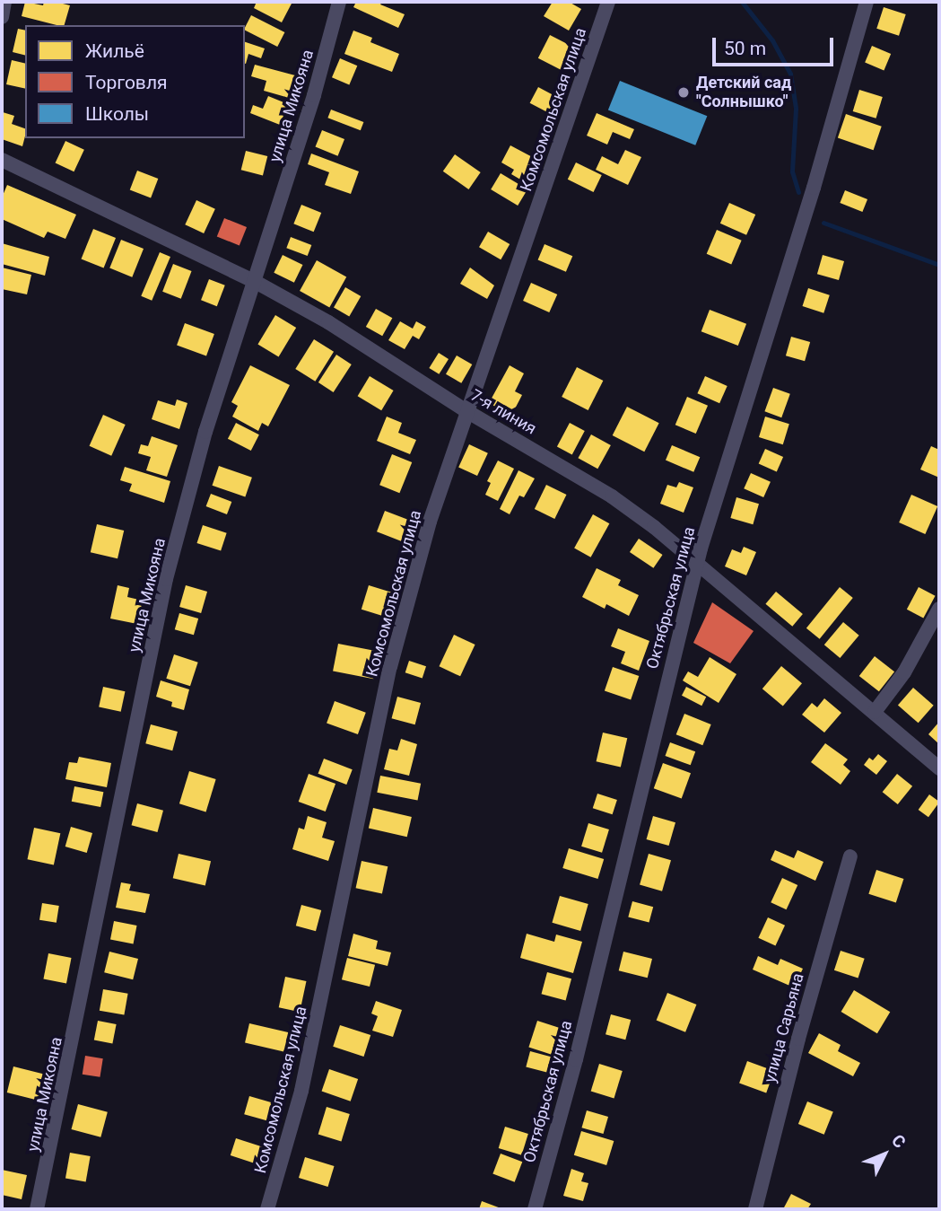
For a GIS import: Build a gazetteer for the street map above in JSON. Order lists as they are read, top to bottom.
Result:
{
  "streets": {
    "street": [
      "улица Микояна",
      "Комсомольская улица",
      "7-я линия",
      "Октябрьская улица",
      "улица Сарьяна"
    ]
  },
  "crossings": [
    ["улица Микояна", "7-я линия"],
    ["Комсомольская улица", "7-я линия"],
    ["7-я линия", "Октябрьская улица"]
  ],
  "places": ["Детский сад \"Солнышко\""],
  "legend": ["Жильё", "Торговля", "Школы"],
  "scale_bar": "50 m",
  "north": "top right"
}
